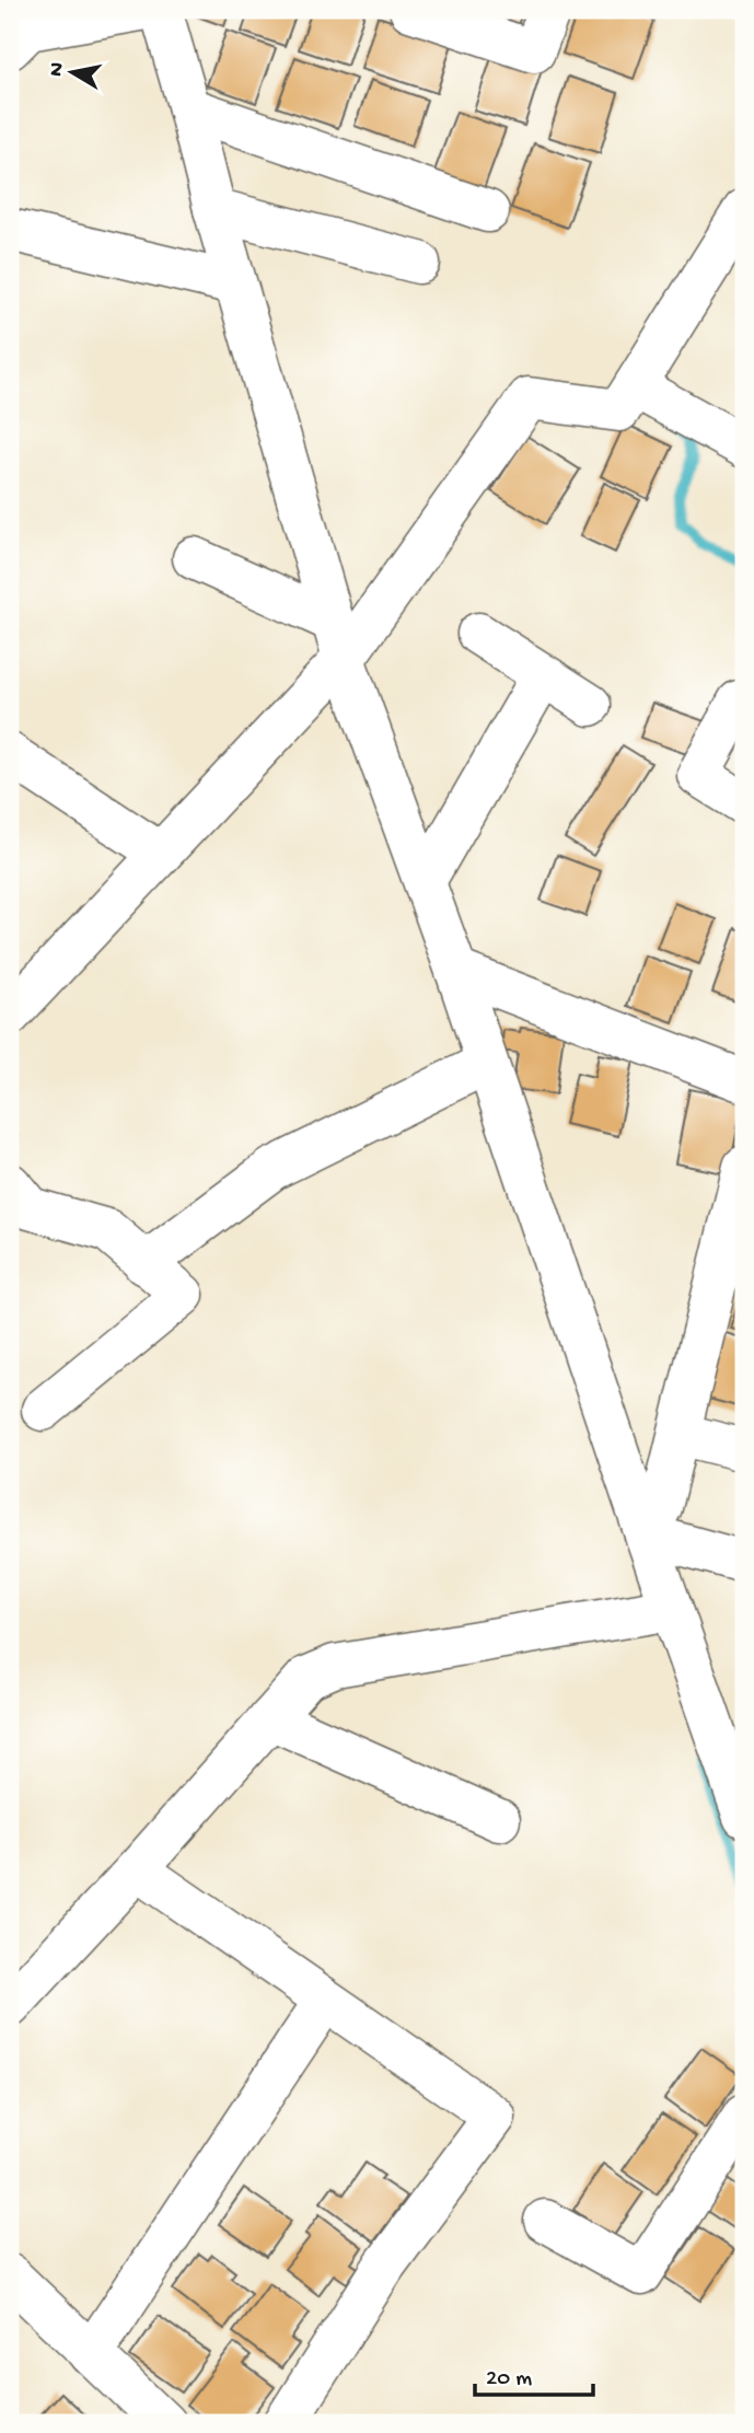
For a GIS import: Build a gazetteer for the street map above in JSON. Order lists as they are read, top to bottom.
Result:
{
  "scale_bar": "20 m",
  "north": "left"
}
